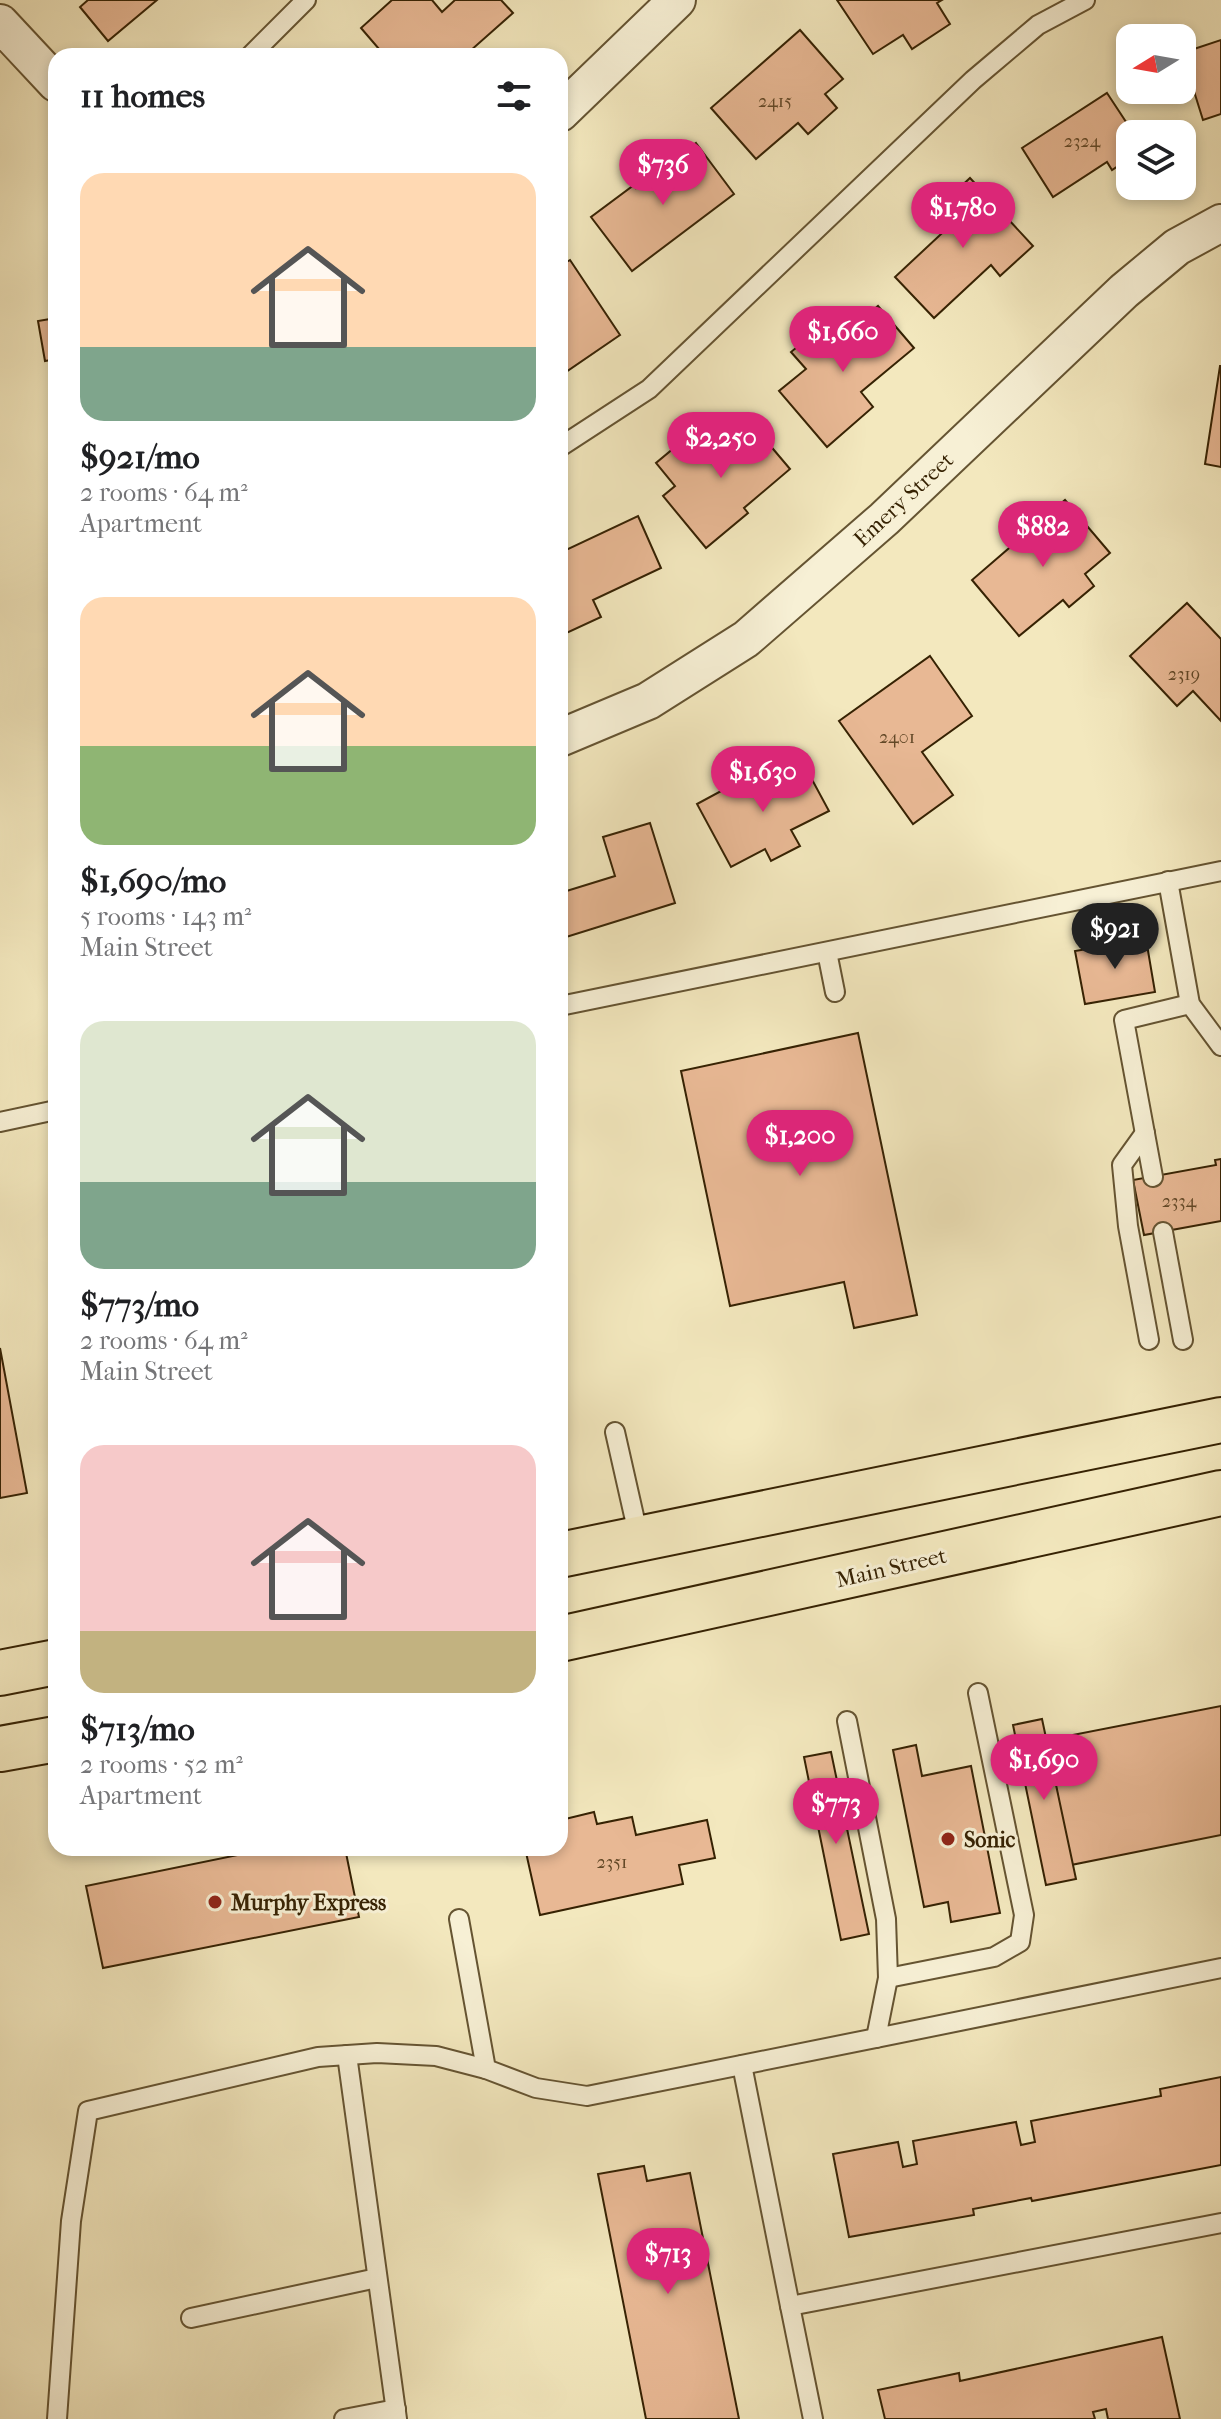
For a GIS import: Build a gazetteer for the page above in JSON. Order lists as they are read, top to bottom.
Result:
{
  "streets": {
    "highway": ["Main Street"],
    "street": ["Emery Street"]
  },
  "places": ["Sonic", "Murphy Express"],
  "house_numbers": [
    "2415",
    "2324",
    "2319",
    "2401",
    "2334",
    "2351"
  ],
  "north": "left",
  "page": {
    "heading": "11 homes",
    "price": [
      "$736",
      "$1,780",
      "$1,660",
      "$2,250",
      "$882",
      "$1,630",
      "$921",
      "$1,200",
      "$1,690",
      "$773",
      "$713"
    ],
    "list": [
      {
        "name": "$921/mo",
        "note": "2 rooms · 64 m² · Apartment"
      },
      {
        "name": "$1,690/mo",
        "note": "5 rooms · 143 m² · Main Street"
      },
      {
        "name": "$773/mo",
        "note": "2 rooms · 64 m² · Main Street"
      },
      {
        "name": "$713/mo",
        "note": "2 rooms · 52 m² · Apartment"
      }
    ]
  }
}
